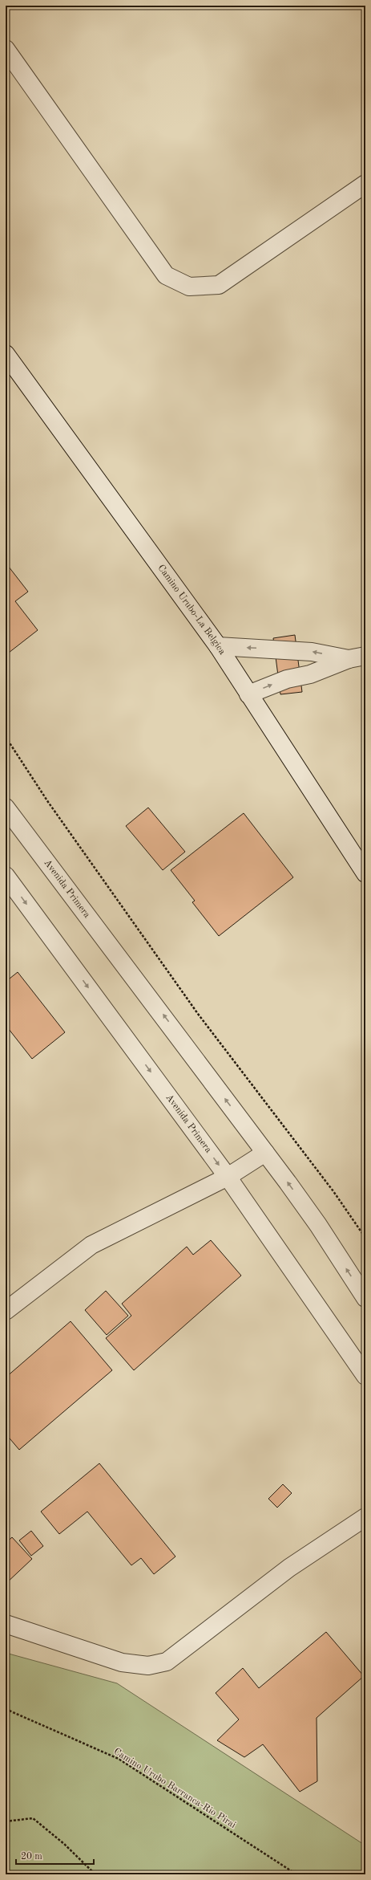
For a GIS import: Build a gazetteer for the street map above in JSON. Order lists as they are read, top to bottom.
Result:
{
  "streets": {
    "street": ["Camino Urubo-La Belgica", "Avenida Primera"],
    "path": ["Camino Urubo Barranca-Rio Pirai"]
  },
  "scale_bar": "20 m"
}
